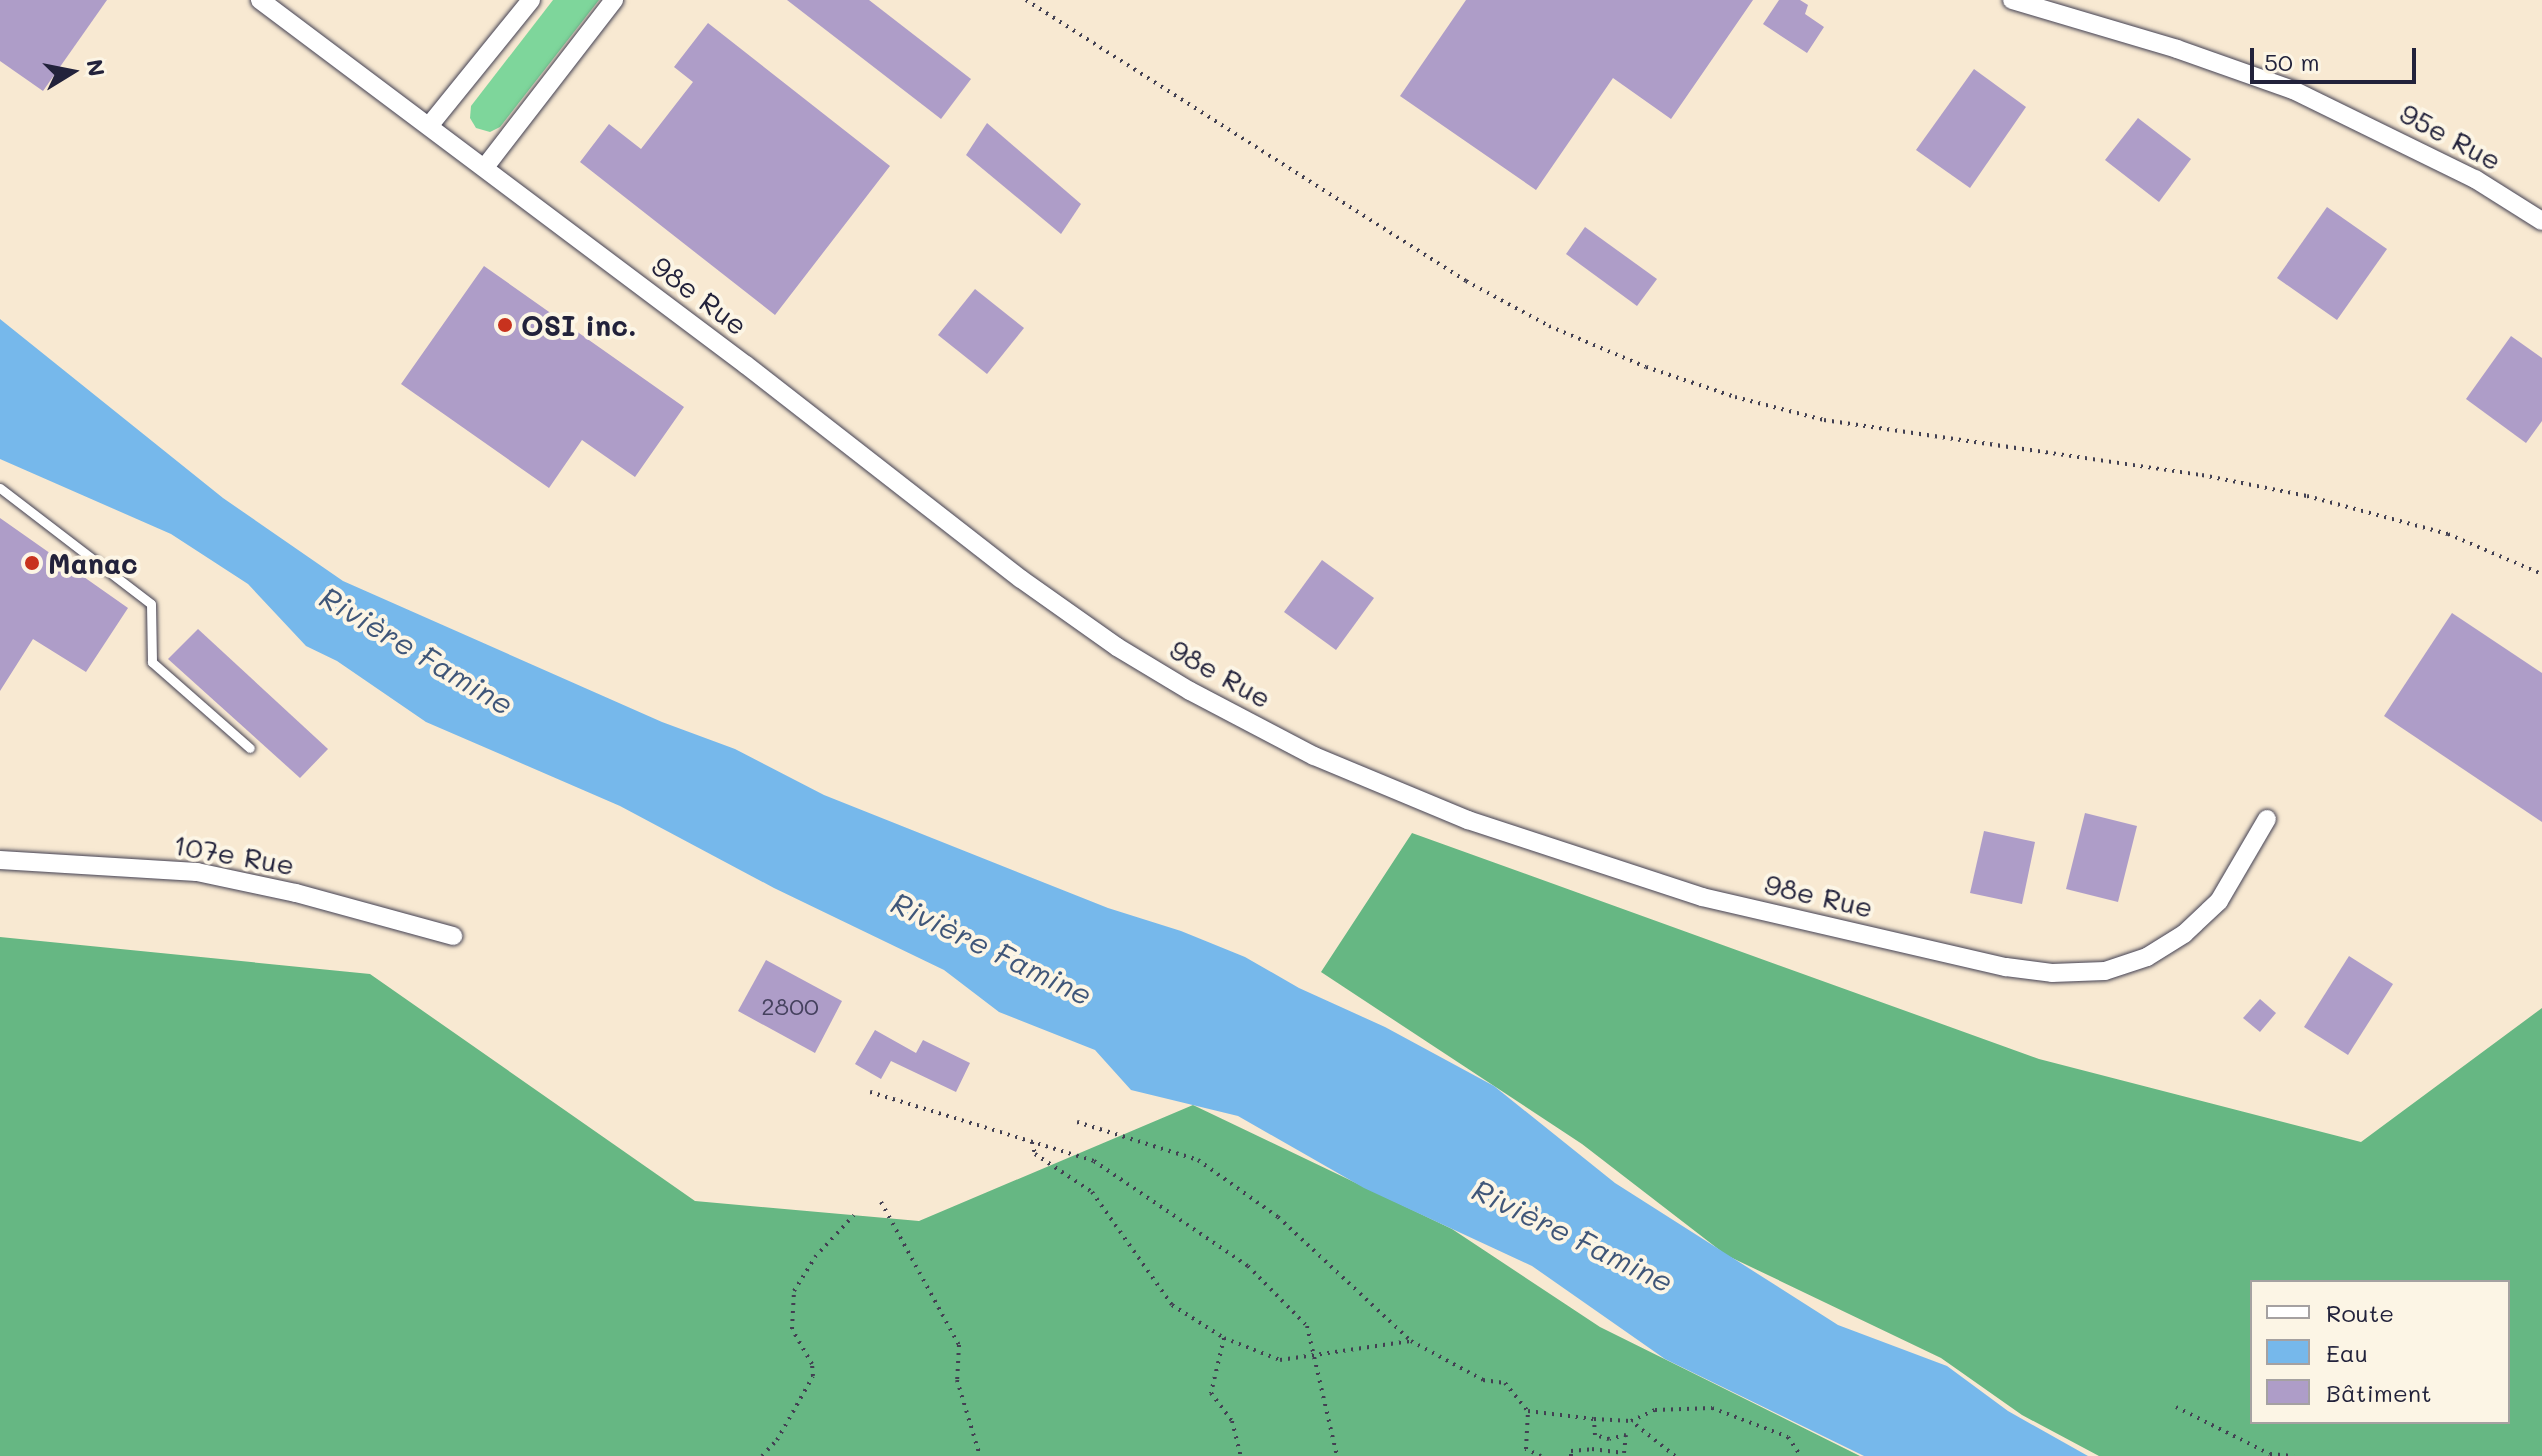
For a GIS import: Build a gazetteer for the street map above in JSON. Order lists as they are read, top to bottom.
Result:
{
  "streets": {
    "street": ["95e Rue", "98e Rue", "107e Rue"]
  },
  "water": ["Rivière Famine"],
  "places": ["OSI inc.", "Manac"],
  "house_numbers": ["2800"],
  "legend": ["Route", "Eau", "Bâtiment"],
  "scale_bar": "50 m",
  "north": "right"
}
